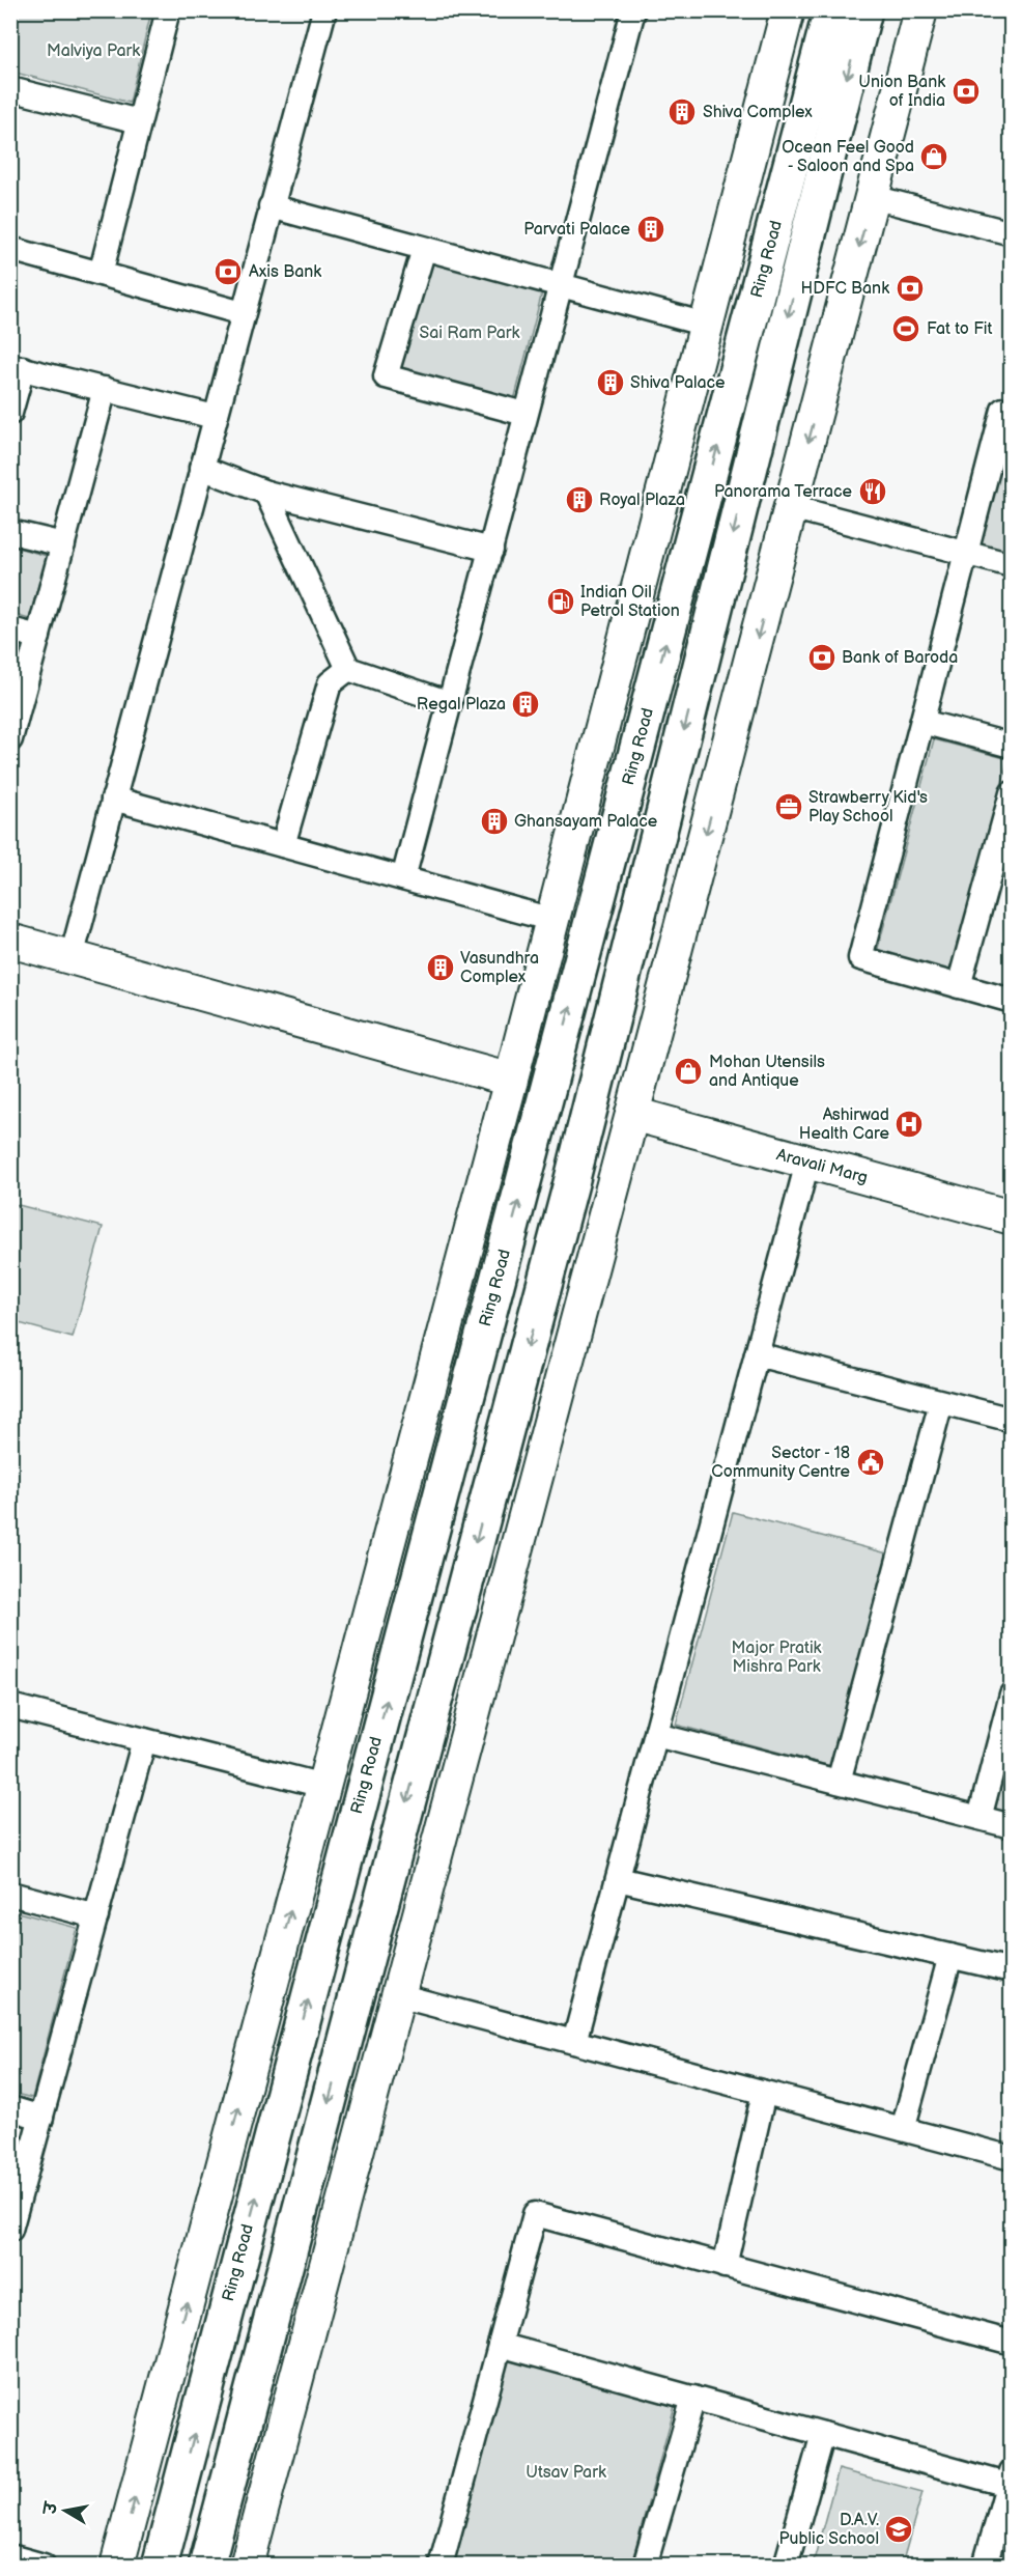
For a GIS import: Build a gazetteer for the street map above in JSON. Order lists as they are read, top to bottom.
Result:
{
  "streets": {
    "highway": ["Ring Road"],
    "street": ["Aravali Marg"]
  },
  "parks": [
    "Malviya Park",
    "Sai Ram Park",
    "Major Pratik Mishra Park",
    "Utsav Park"
  ],
  "places": {
    "bank": [
      "Union Bank of India",
      "Axis Bank",
      "HDFC Bank",
      "Bank of Baroda"
    ],
    "building": [
      "Shiva Complex",
      "Parvati Palace",
      "Shiva Palace",
      "Royal Plaza",
      "Regal Plaza",
      "Ghansayam Palace",
      "Vasundhra Complex"
    ],
    "shop": ["Ocean Feel Good - Saloon and Spa", "Mohan Utensils and Antique"],
    "sports": ["Fat to Fit"],
    "restaurant": ["Panorama Terrace"],
    "fuel station": ["Indian Oil Petrol Station"],
    "office": ["Strawberry Kid's Play School"],
    "hospital": ["Ashirwad Health Care"],
    "public building": ["Sector - 18 Community Centre"],
    "school or university": ["D.A.V. Public School"]
  },
  "north": "left"
}
